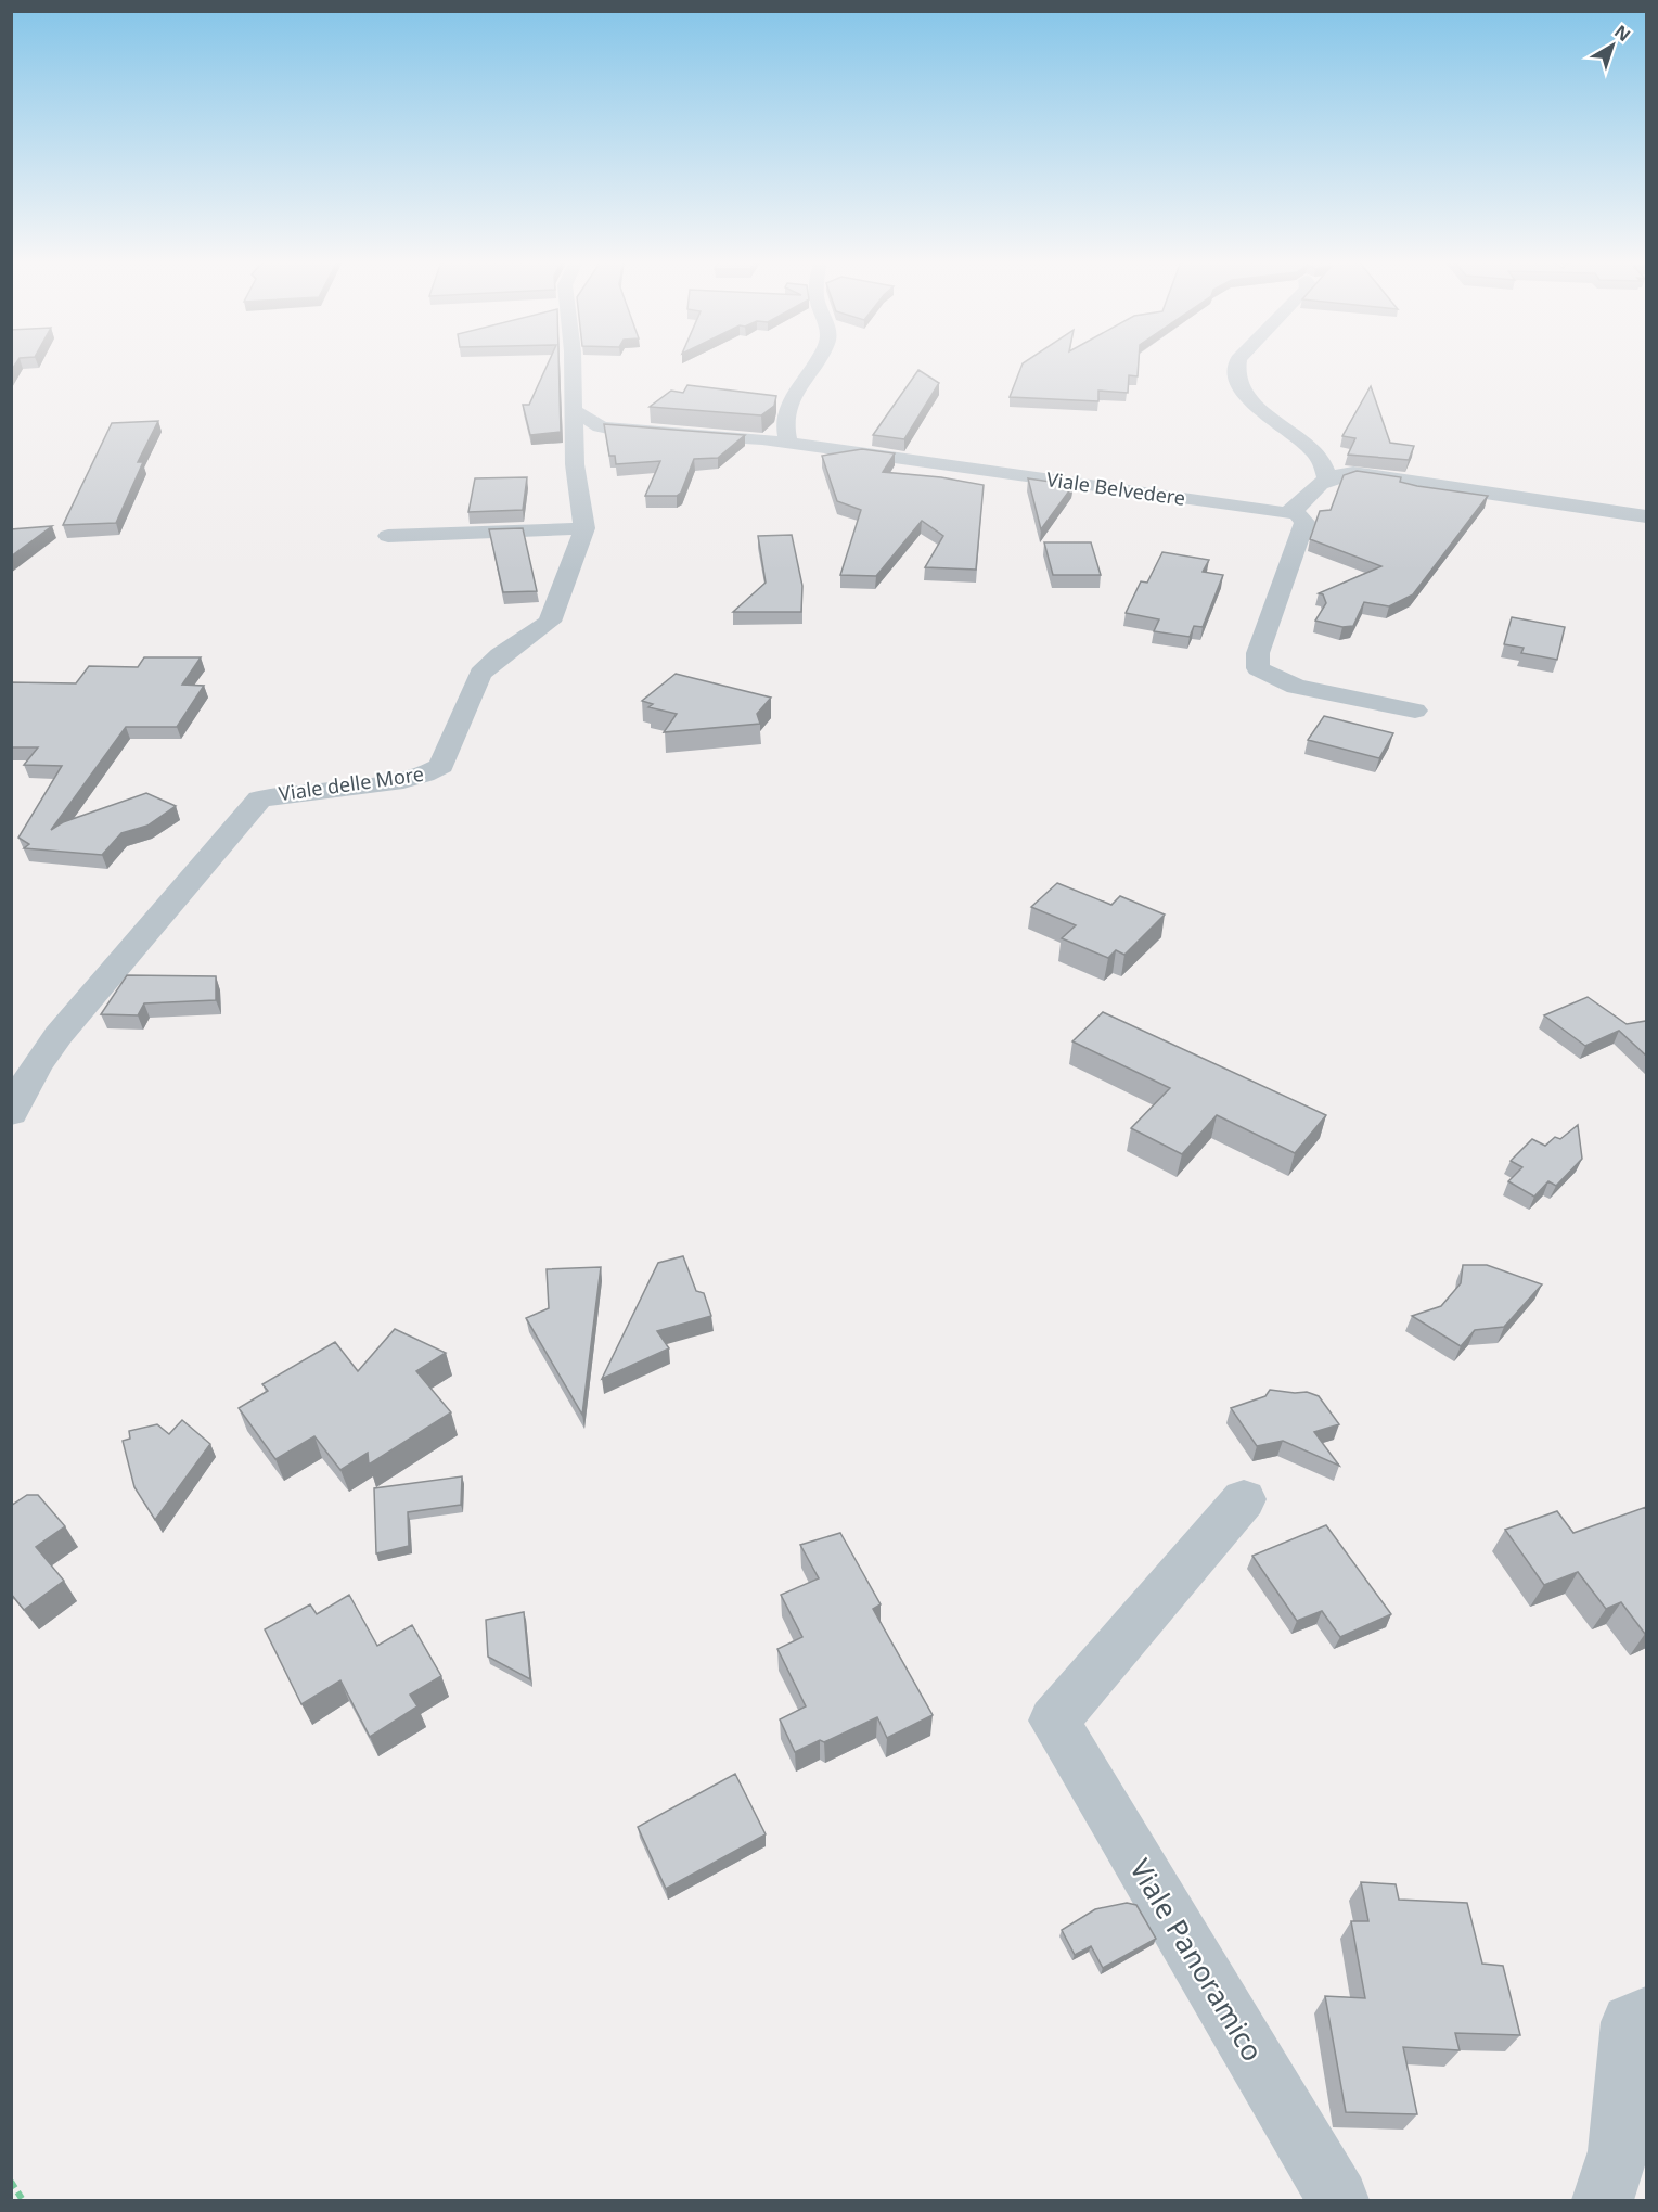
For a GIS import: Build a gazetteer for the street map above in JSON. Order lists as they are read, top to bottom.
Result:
{
  "streets": {
    "street": ["Viale Belvedere", "Viale delle More", "Viale Panoramico"]
  },
  "crossings": [
    ["Viale Belvedere", "Viale delle More"]
  ],
  "north": "top right"
}
